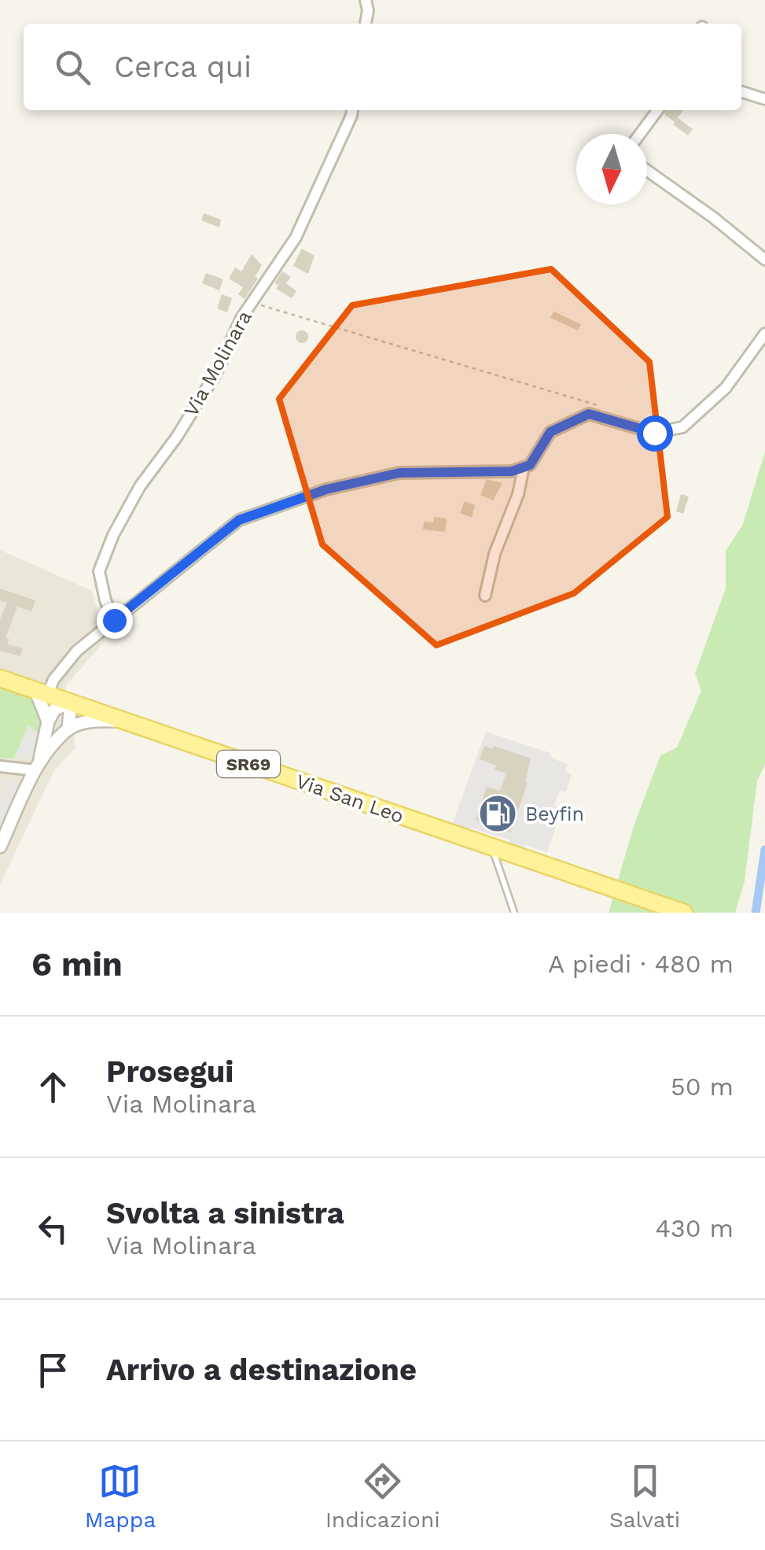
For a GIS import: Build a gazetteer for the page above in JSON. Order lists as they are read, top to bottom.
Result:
{
  "streets": {
    "main road": ["SR69", "Via San Leo"],
    "street": ["Via Molinara"]
  },
  "places": {
    "fuel station": ["Beyfin"]
  },
  "north": "bottom",
  "page": {
    "search": "Cerca qui",
    "heading": ["6 min", "A piedi · 480 m"],
    "list": [
      ["Prosegui", "Via Molinara", "50 m"],
      ["Svolta a sinistra", "Via Molinara", "430 m"],
      "Arrivo a destinazione"
    ],
    "nav": ["Mappa", "Indicazioni", "Salvati"]
  }
}
